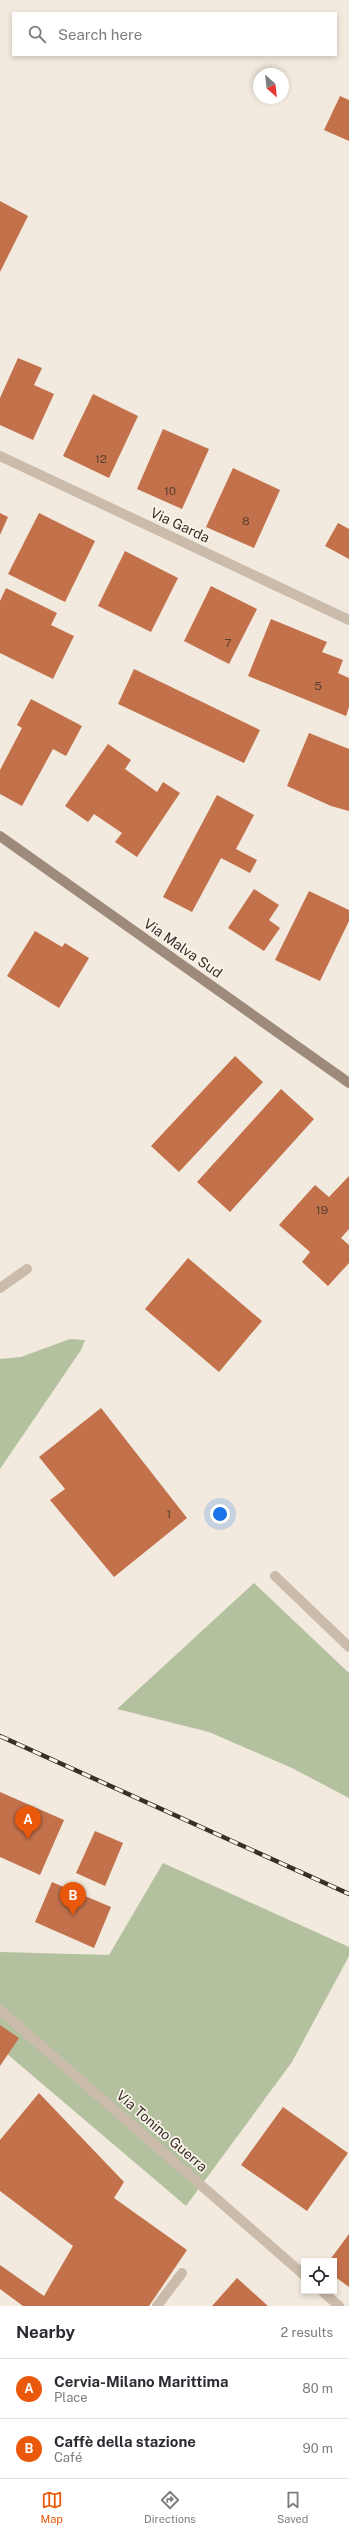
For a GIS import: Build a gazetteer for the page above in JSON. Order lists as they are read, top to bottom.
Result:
{
  "streets": {
    "street": ["Via Garda", "Via Malva Sud", "Via Tonino Guerra"]
  },
  "house_numbers": [
    "12",
    "10",
    "8",
    "7",
    "5",
    "19",
    "1"
  ],
  "north": "bottom right",
  "page": {
    "search": "Search here",
    "pins": ["A", "B"],
    "heading": ["Nearby", "2 results"],
    "list": [
      {
        "mark": "A",
        "name": "Cervia-Milano Marittima",
        "note": "Place",
        "value": "80 m"
      },
      {
        "mark": "B",
        "name": "Caffè della stazione",
        "note": "Café",
        "value": "90 m"
      }
    ],
    "nav": ["Map", "Directions", "Saved"]
  }
}
